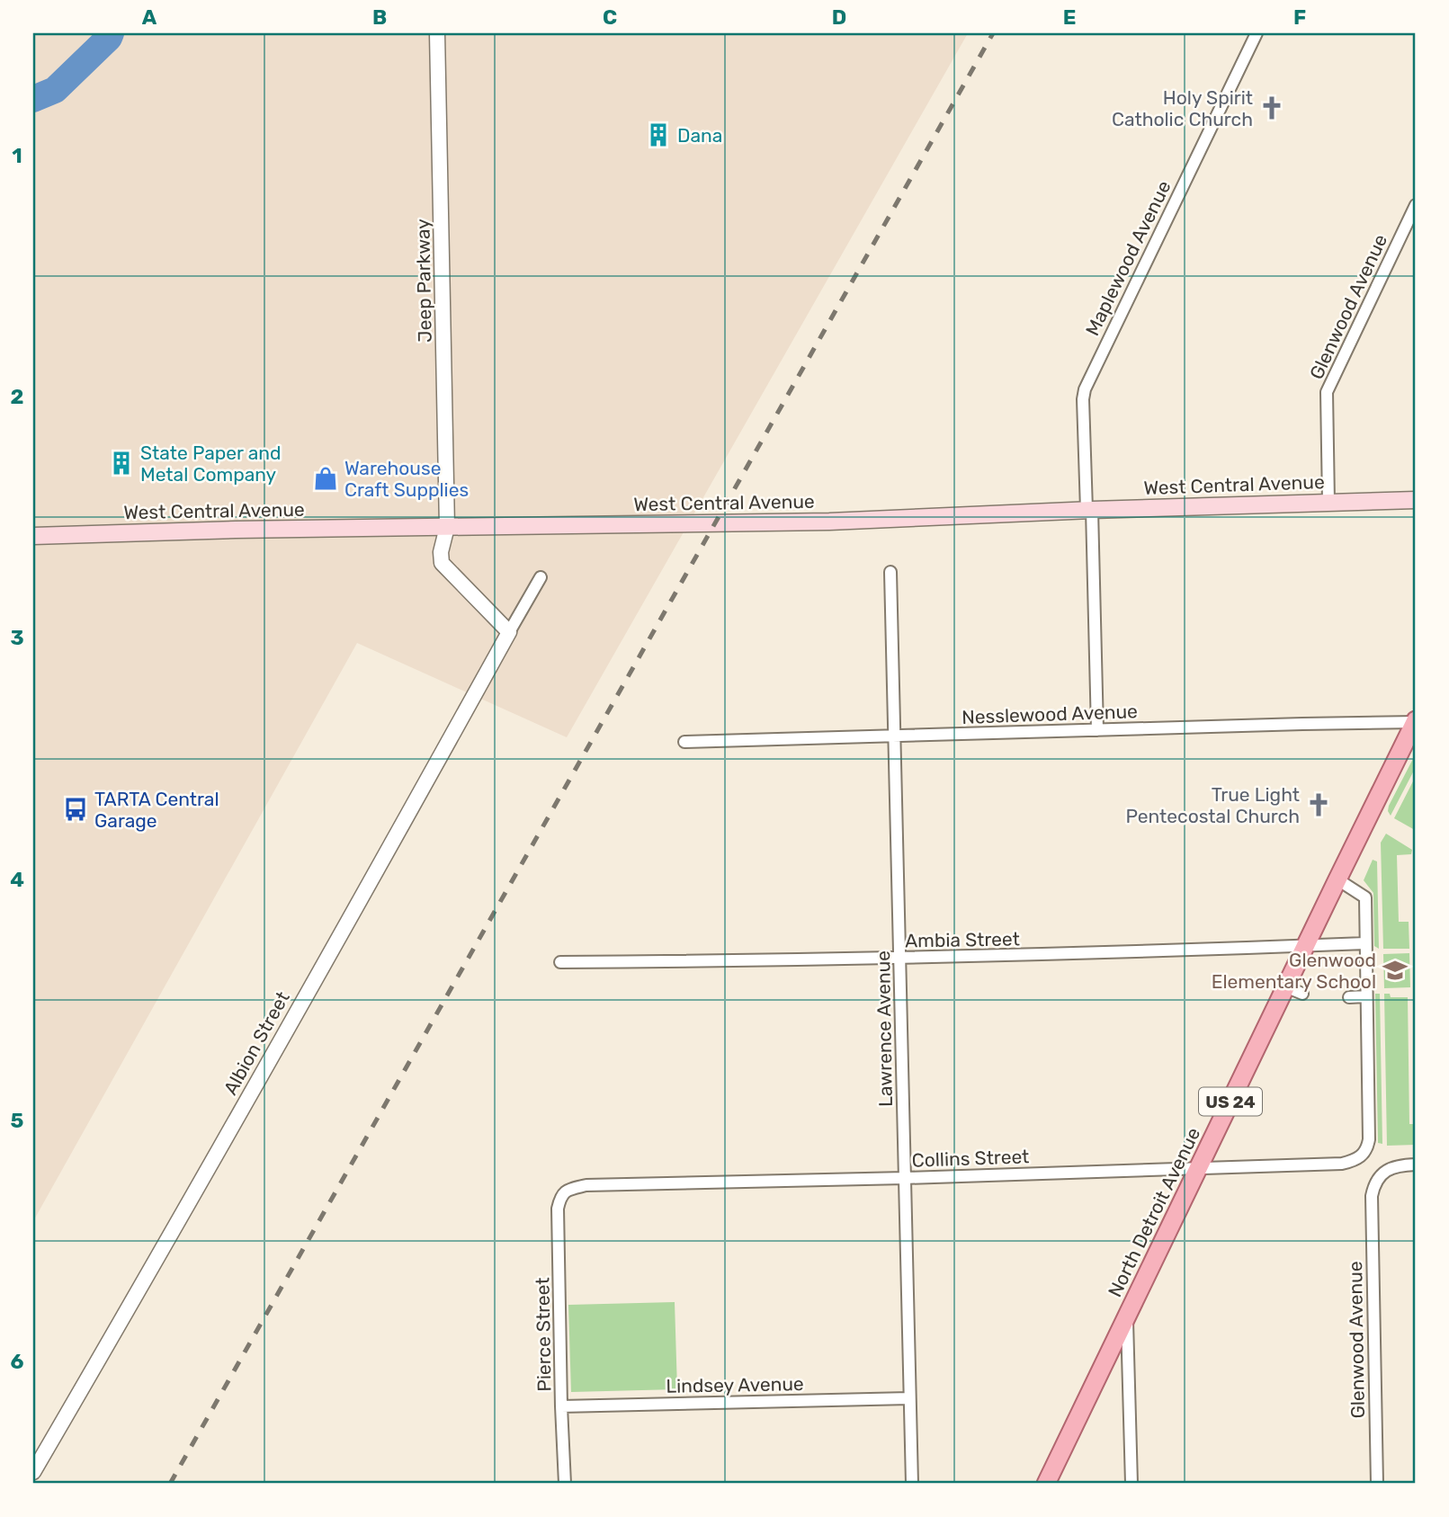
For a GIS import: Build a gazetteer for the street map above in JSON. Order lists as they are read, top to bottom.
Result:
{
  "streets": {
    "main road": ["West Central Avenue", "US 24", "North Detroit Avenue"],
    "street": [
      "Maplewood Avenue",
      "Jeep Parkway",
      "Glenwood Avenue",
      "Nesslewood Avenue",
      "Ambia Street",
      "Lawrence Avenue",
      "Albion Street",
      "Collins Street",
      "Pierce Street",
      "Lindsey Avenue"
    ]
  },
  "crossings": [
    ["Maplewood Avenue", "West Central Avenue"],
    ["Maplewood Avenue", "Nesslewood Avenue"],
    ["Jeep Parkway", "West Central Avenue"],
    ["Glenwood Avenue", "West Central Avenue"],
    ["Nesslewood Avenue", "Lawrence Avenue"],
    ["Nesslewood Avenue", "North Detroit Avenue"],
    ["Ambia Street", "Lawrence Avenue"],
    ["Ambia Street", "North Detroit Avenue"],
    ["Lawrence Avenue", "Collins Street"],
    ["Lawrence Avenue", "Lindsey Avenue"],
    ["Collins Street", "North Detroit Avenue"],
    ["Collins Street", "Pierce Street"],
    ["Pierce Street", "Lindsey Avenue"]
  ],
  "places": {
    "church": ["Holy Spirit Catholic Church", "True Light Pentecostal Church"],
    "building": ["Dana", "State Paper and Metal Company"],
    "shop": ["Warehouse Craft Supplies"],
    "bus stop": ["TARTA Central Garage"],
    "school or university": ["Glenwood Elementary School"]
  },
  "grid": {
    "columns": [
      "A",
      "B",
      "C",
      "D",
      "E",
      "F"
    ],
    "rows": [
      "1",
      "2",
      "3",
      "4",
      "5",
      "6"
    ]
  }
}
